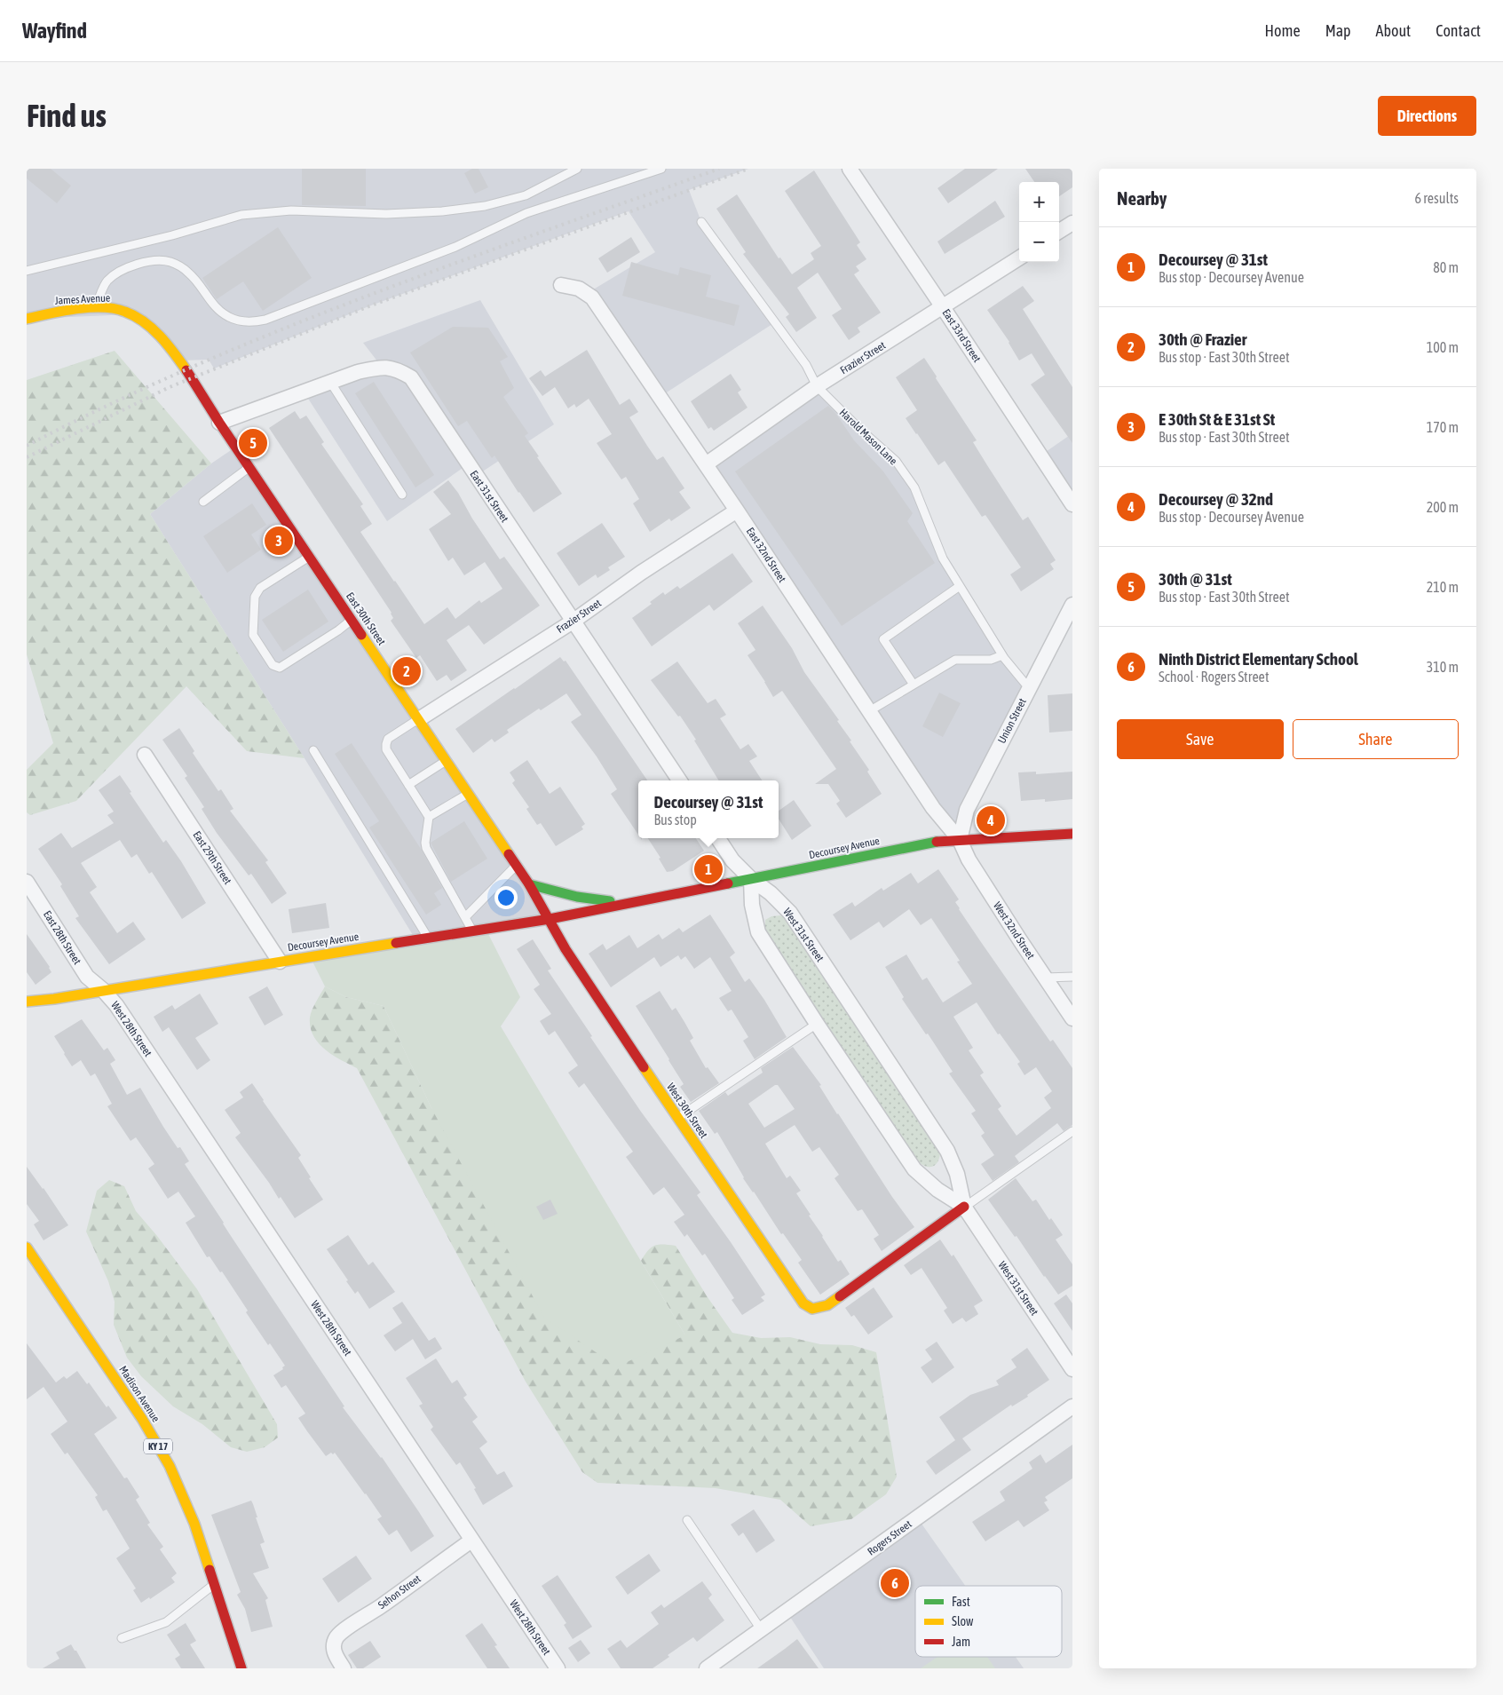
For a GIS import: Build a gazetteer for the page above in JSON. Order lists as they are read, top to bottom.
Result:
{
  "streets": {
    "main road": [
      "James Avenue",
      "East 30th Street",
      "Decoursey Avenue",
      "West 30th Street",
      "Madison Avenue",
      "KY 17"
    ],
    "street": [
      "East 33rd Street",
      "Frazier Street",
      "East 31st Street",
      "East 32nd Street",
      "Union Street",
      "East 29th Street",
      "West 32nd Street",
      "West 31st Street",
      "East 28th Street",
      "West 28th Street",
      "Rogers Street",
      "Sehon Street"
    ],
    "lane": ["Harold Mason Lane"]
  },
  "crossings": [
    ["James Avenue", "East 31st Street"],
    ["James Avenue", "East 30th Street"],
    ["East 33rd Street", "Frazier Street"],
    ["Frazier Street", "Harold Mason Lane"],
    ["Frazier Street", "East 31st Street"],
    ["Frazier Street", "East 32nd Street"],
    ["Frazier Street", "East 30th Street"],
    ["Harold Mason Lane", "Union Street"],
    ["East 31st Street", "East 30th Street"],
    ["East 32nd Street", "Union Street"],
    ["East 32nd Street", "Decoursey Avenue"],
    ["East 32nd Street", "West 32nd Street"],
    ["East 30th Street", "Decoursey Avenue"],
    ["East 30th Street", "West 30th Street"],
    ["Union Street", "Decoursey Avenue"],
    ["Union Street", "West 32nd Street"],
    ["Decoursey Avenue", "East 29th Street"],
    ["Decoursey Avenue", "West 32nd Street"],
    ["Decoursey Avenue", "West 31st Street"],
    ["Decoursey Avenue", "East 28th Street"],
    ["Decoursey Avenue", "West 28th Street"],
    ["Decoursey Avenue", "West 30th Street"],
    ["West 31st Street", "West 30th Street"],
    ["East 28th Street", "West 28th Street"],
    ["West 28th Street", "Sehon Street"]
  ],
  "legend": ["Fast", "Slow", "Jam"],
  "page": {
    "header": "Wayfind",
    "nav": [
      "Home",
      "Map",
      "About",
      "Contact"
    ],
    "buttons": [
      "Directions",
      ["Save", "Share"]
    ],
    "title": "Find us",
    "heading": ["Nearby", "6 results"],
    "map_buttons": ["+", "−"],
    "list": [
      {
        "mark": "1",
        "name": "Decoursey @ 31st",
        "note": "Bus stop · Decoursey Avenue",
        "value": "80 m"
      },
      {
        "mark": "2",
        "name": "30th @ Frazier",
        "note": "Bus stop · East 30th Street",
        "value": "100 m"
      },
      {
        "mark": "3",
        "name": "E 30th St & E 31st St",
        "note": "Bus stop · East 30th Street",
        "value": "170 m"
      },
      {
        "mark": "4",
        "name": "Decoursey @ 32nd",
        "note": "Bus stop · Decoursey Avenue",
        "value": "200 m"
      },
      {
        "mark": "5",
        "name": "30th @ 31st",
        "note": "Bus stop · East 30th Street",
        "value": "210 m"
      },
      {
        "mark": "6",
        "name": "Ninth District Elementary School",
        "note": "School · Rogers Street",
        "value": "310 m"
      }
    ],
    "pins": [
      "5",
      "3",
      "2",
      "4",
      "1",
      "6"
    ],
    "popup": ["Decoursey @ 31st", "Bus stop"]
  }
}
